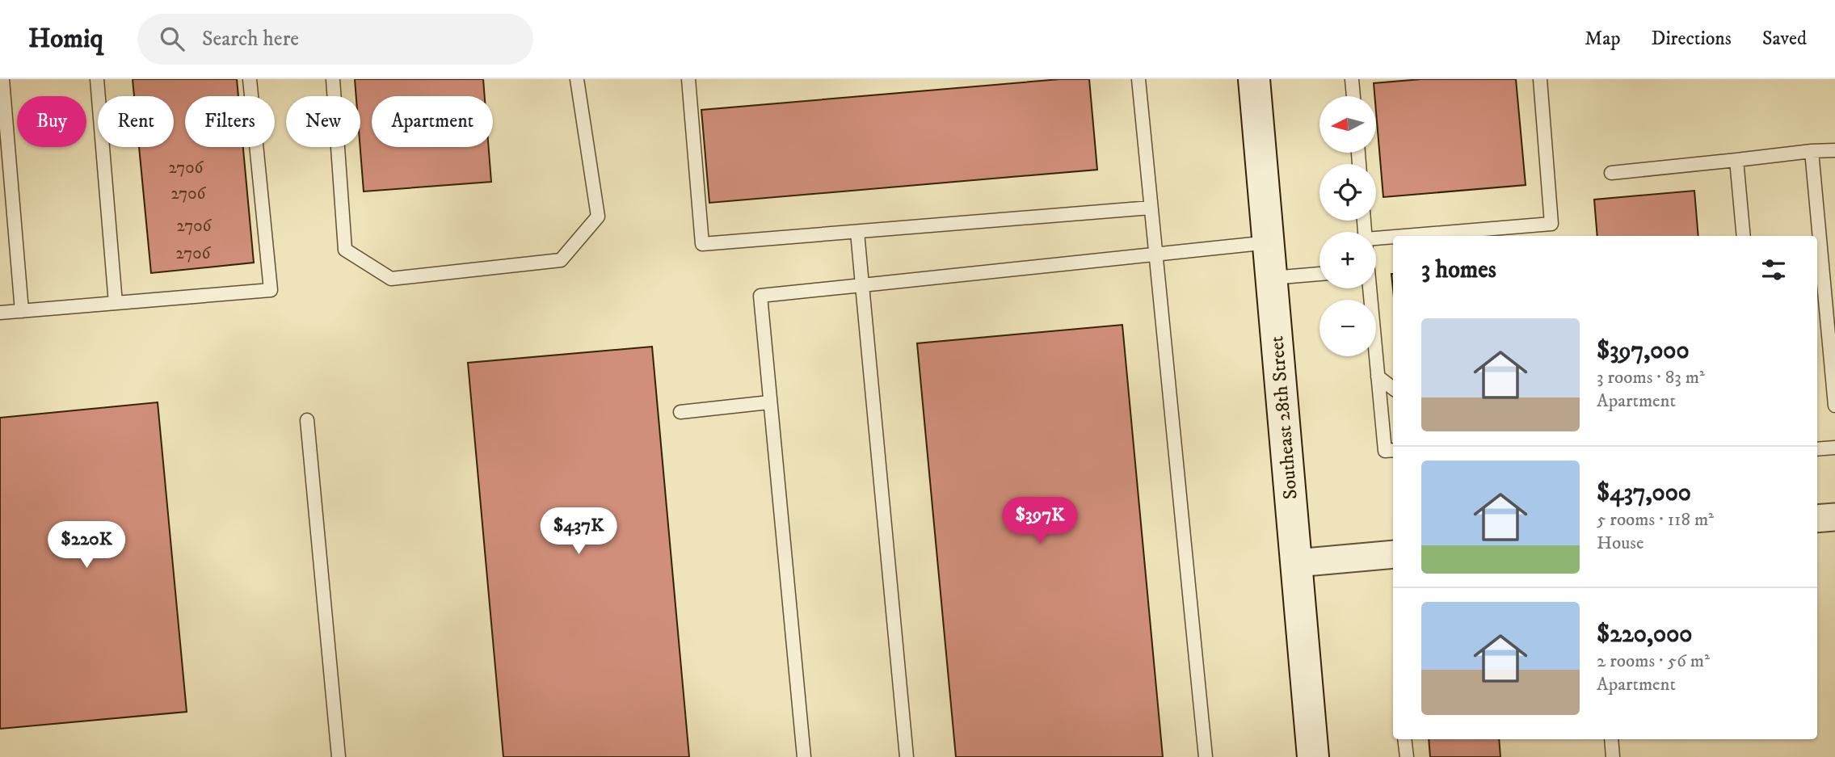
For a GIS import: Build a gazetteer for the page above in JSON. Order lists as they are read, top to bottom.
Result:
{
  "streets": {
    "main road": ["Southeast 28th Street"]
  },
  "house_numbers": [
    "2706",
    "2706",
    "2706",
    "2706"
  ],
  "north": "left",
  "page": {
    "header": "Homiq",
    "search": "Search here",
    "nav": ["Map", "Directions", "Saved"],
    "map_buttons": ["+", "−"],
    "chip": [
      "Buy",
      "Rent",
      "Filters",
      "New",
      "Apartment"
    ],
    "heading": "3 homes",
    "list": [
      {
        "name": "$397,000",
        "note": "3 rooms · 83 m² · Apartment"
      },
      {
        "name": "$437,000",
        "note": "5 rooms · 118 m² · House"
      },
      {
        "name": "$220,000",
        "note": "2 rooms · 56 m² · Apartment"
      }
    ],
    "price": ["$397K", "$437K", "$220K"]
  }
}
